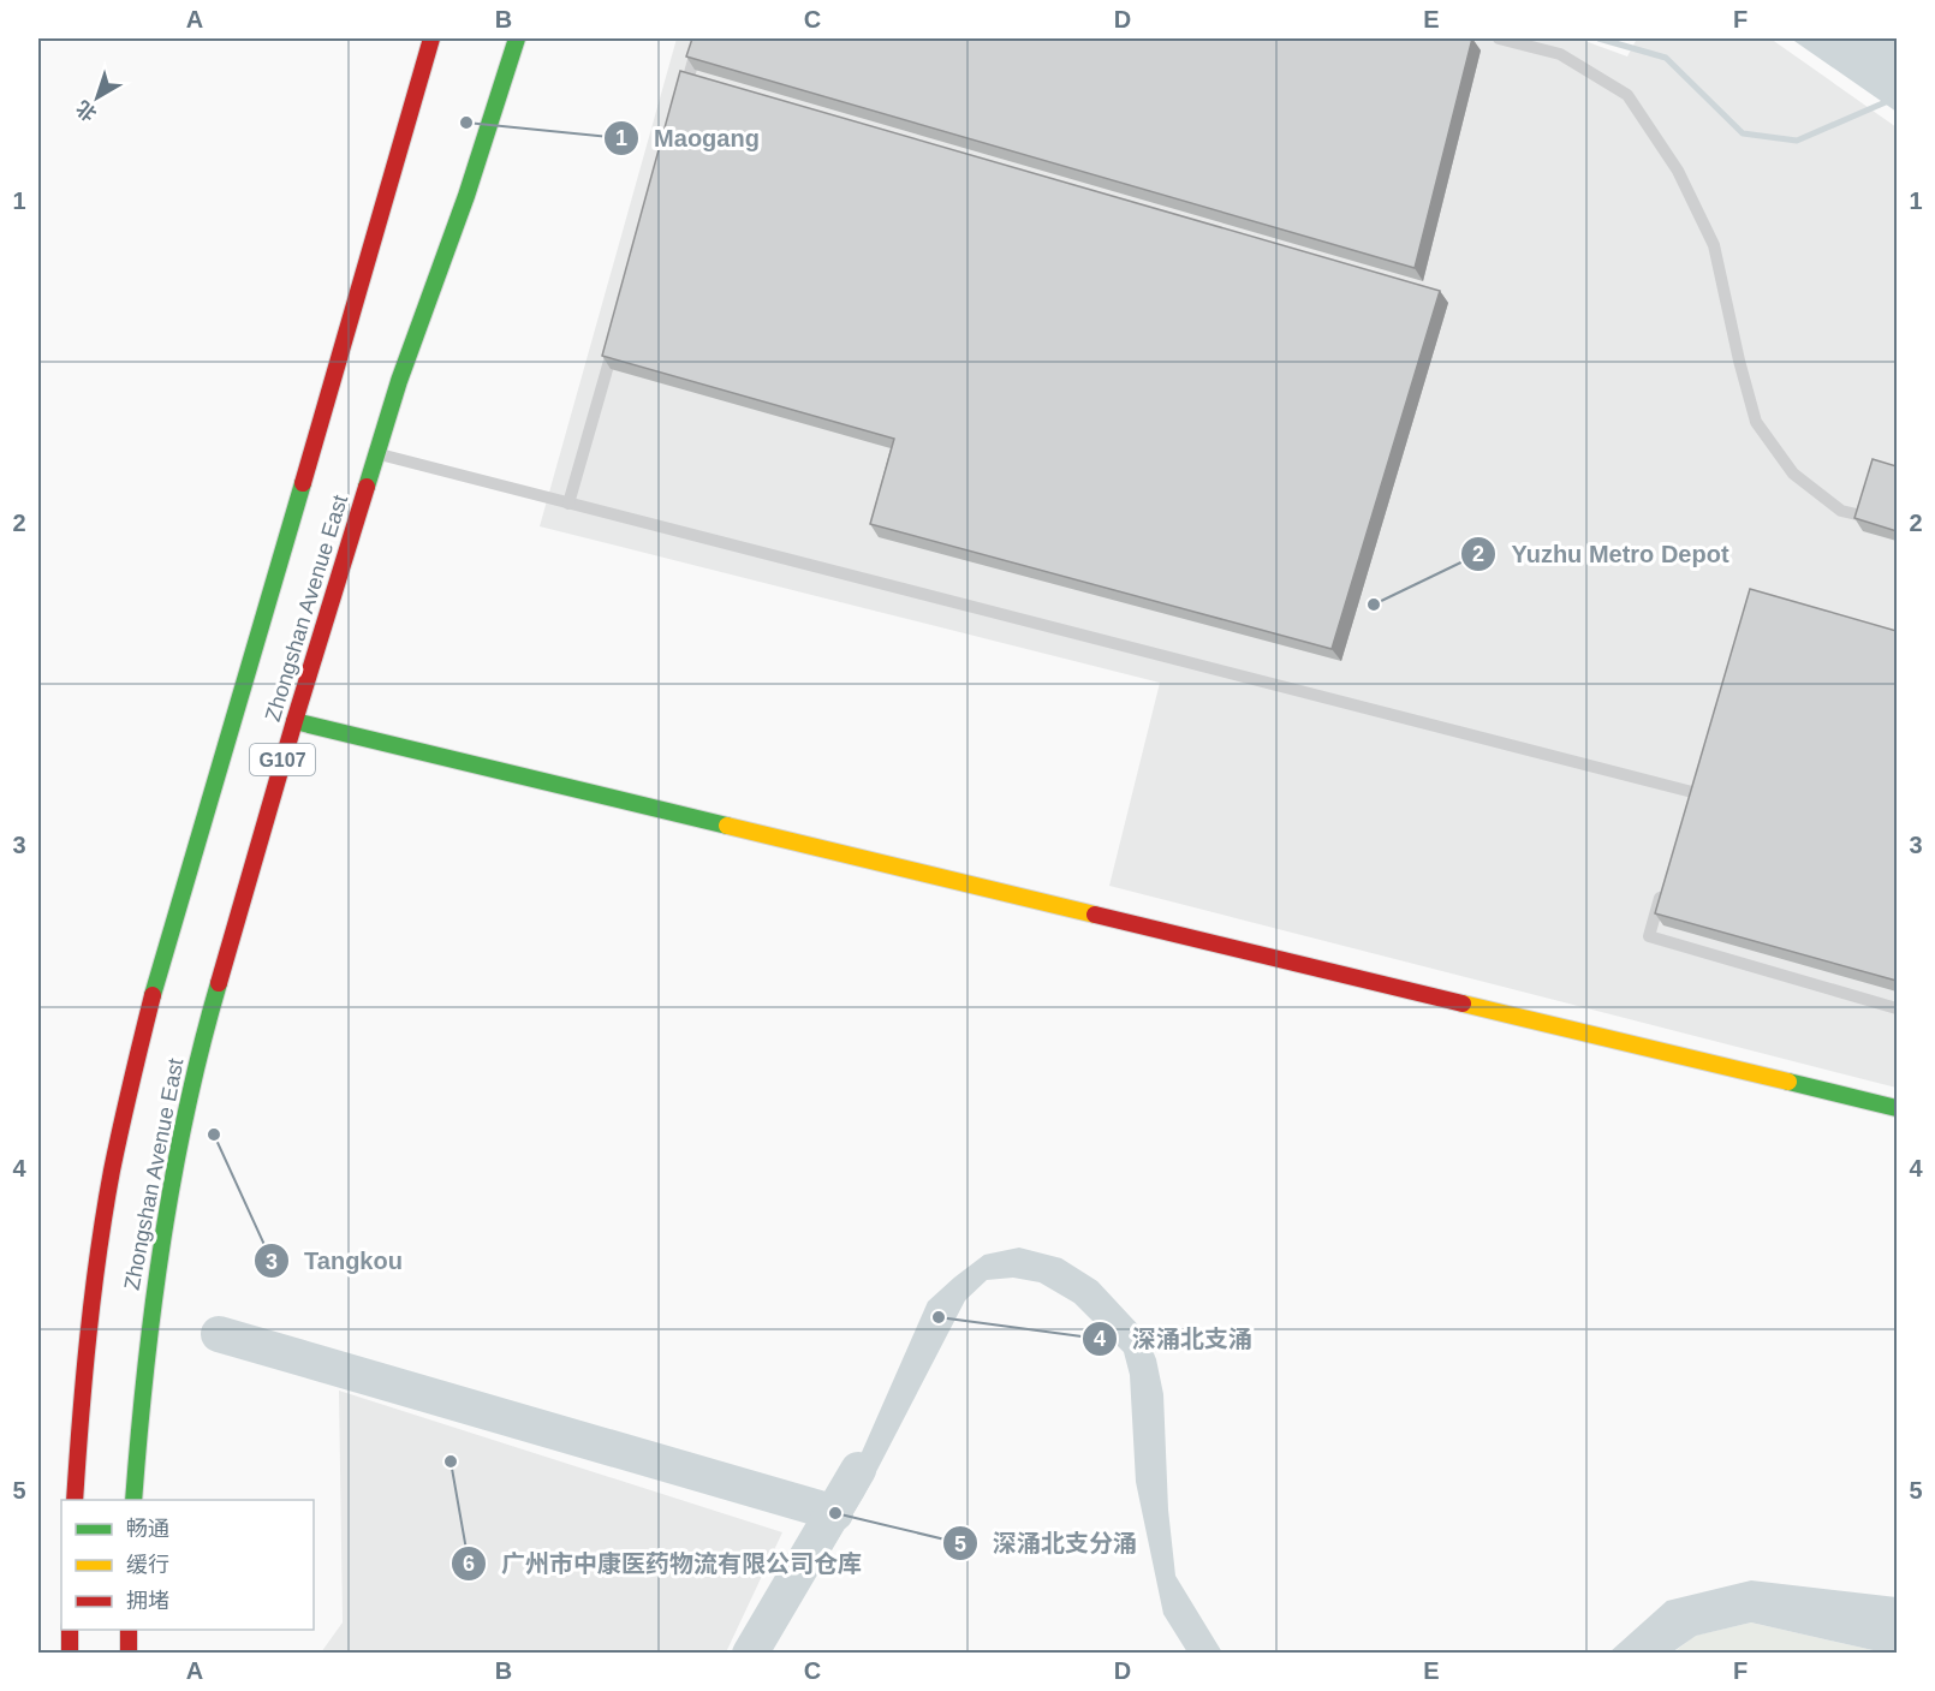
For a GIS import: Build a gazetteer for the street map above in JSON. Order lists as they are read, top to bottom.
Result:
{
  "streets": {
    "main road": ["Zhongshan Avenue East", "G107"]
  },
  "places": [
    "Maogang",
    "Yuzhu Metro Depot",
    "Tangkou",
    "深涌北支涌",
    "广州市中康医药物流有限公司仓库",
    "深涌北支分涌"
  ],
  "legend": ["畅通", "缓行", "拥堵"],
  "north": "bottom left",
  "grid": {
    "columns": [
      "A",
      "B",
      "C",
      "D",
      "E",
      "F"
    ],
    "rows": [
      "1",
      "2",
      "3",
      "4",
      "5"
    ]
  }
}
